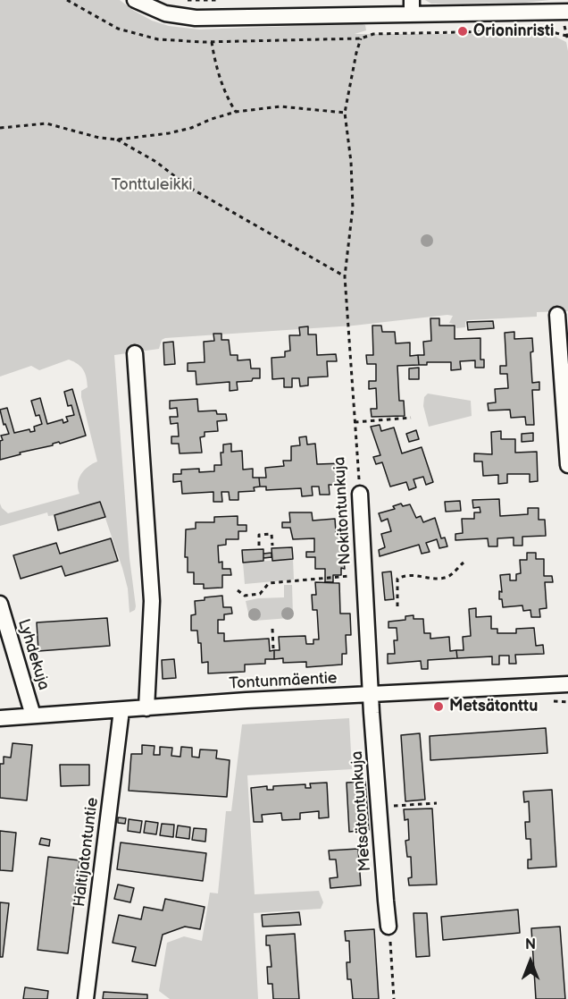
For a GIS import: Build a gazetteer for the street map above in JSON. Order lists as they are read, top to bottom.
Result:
{
  "streets": {
    "street": [
      "Nokitontunkuja",
      "Lyhdekuja",
      "Tontunmäentie",
      "Metsätontunkuja",
      "Haltijatontuntie"
    ]
  },
  "crossings": [
    ["Nokitontunkuja", "Tontunmäentie"],
    ["Nokitontunkuja", "Metsätontunkuja"],
    ["Lyhdekuja", "Tontunmäentie"],
    ["Tontunmäentie", "Metsätontunkuja"],
    ["Tontunmäentie", "Haltijatontuntie"]
  ],
  "parks": ["Tonttuleikki"],
  "places": ["Orioninristi", "Metsätonttu"],
  "north": "top"
}
